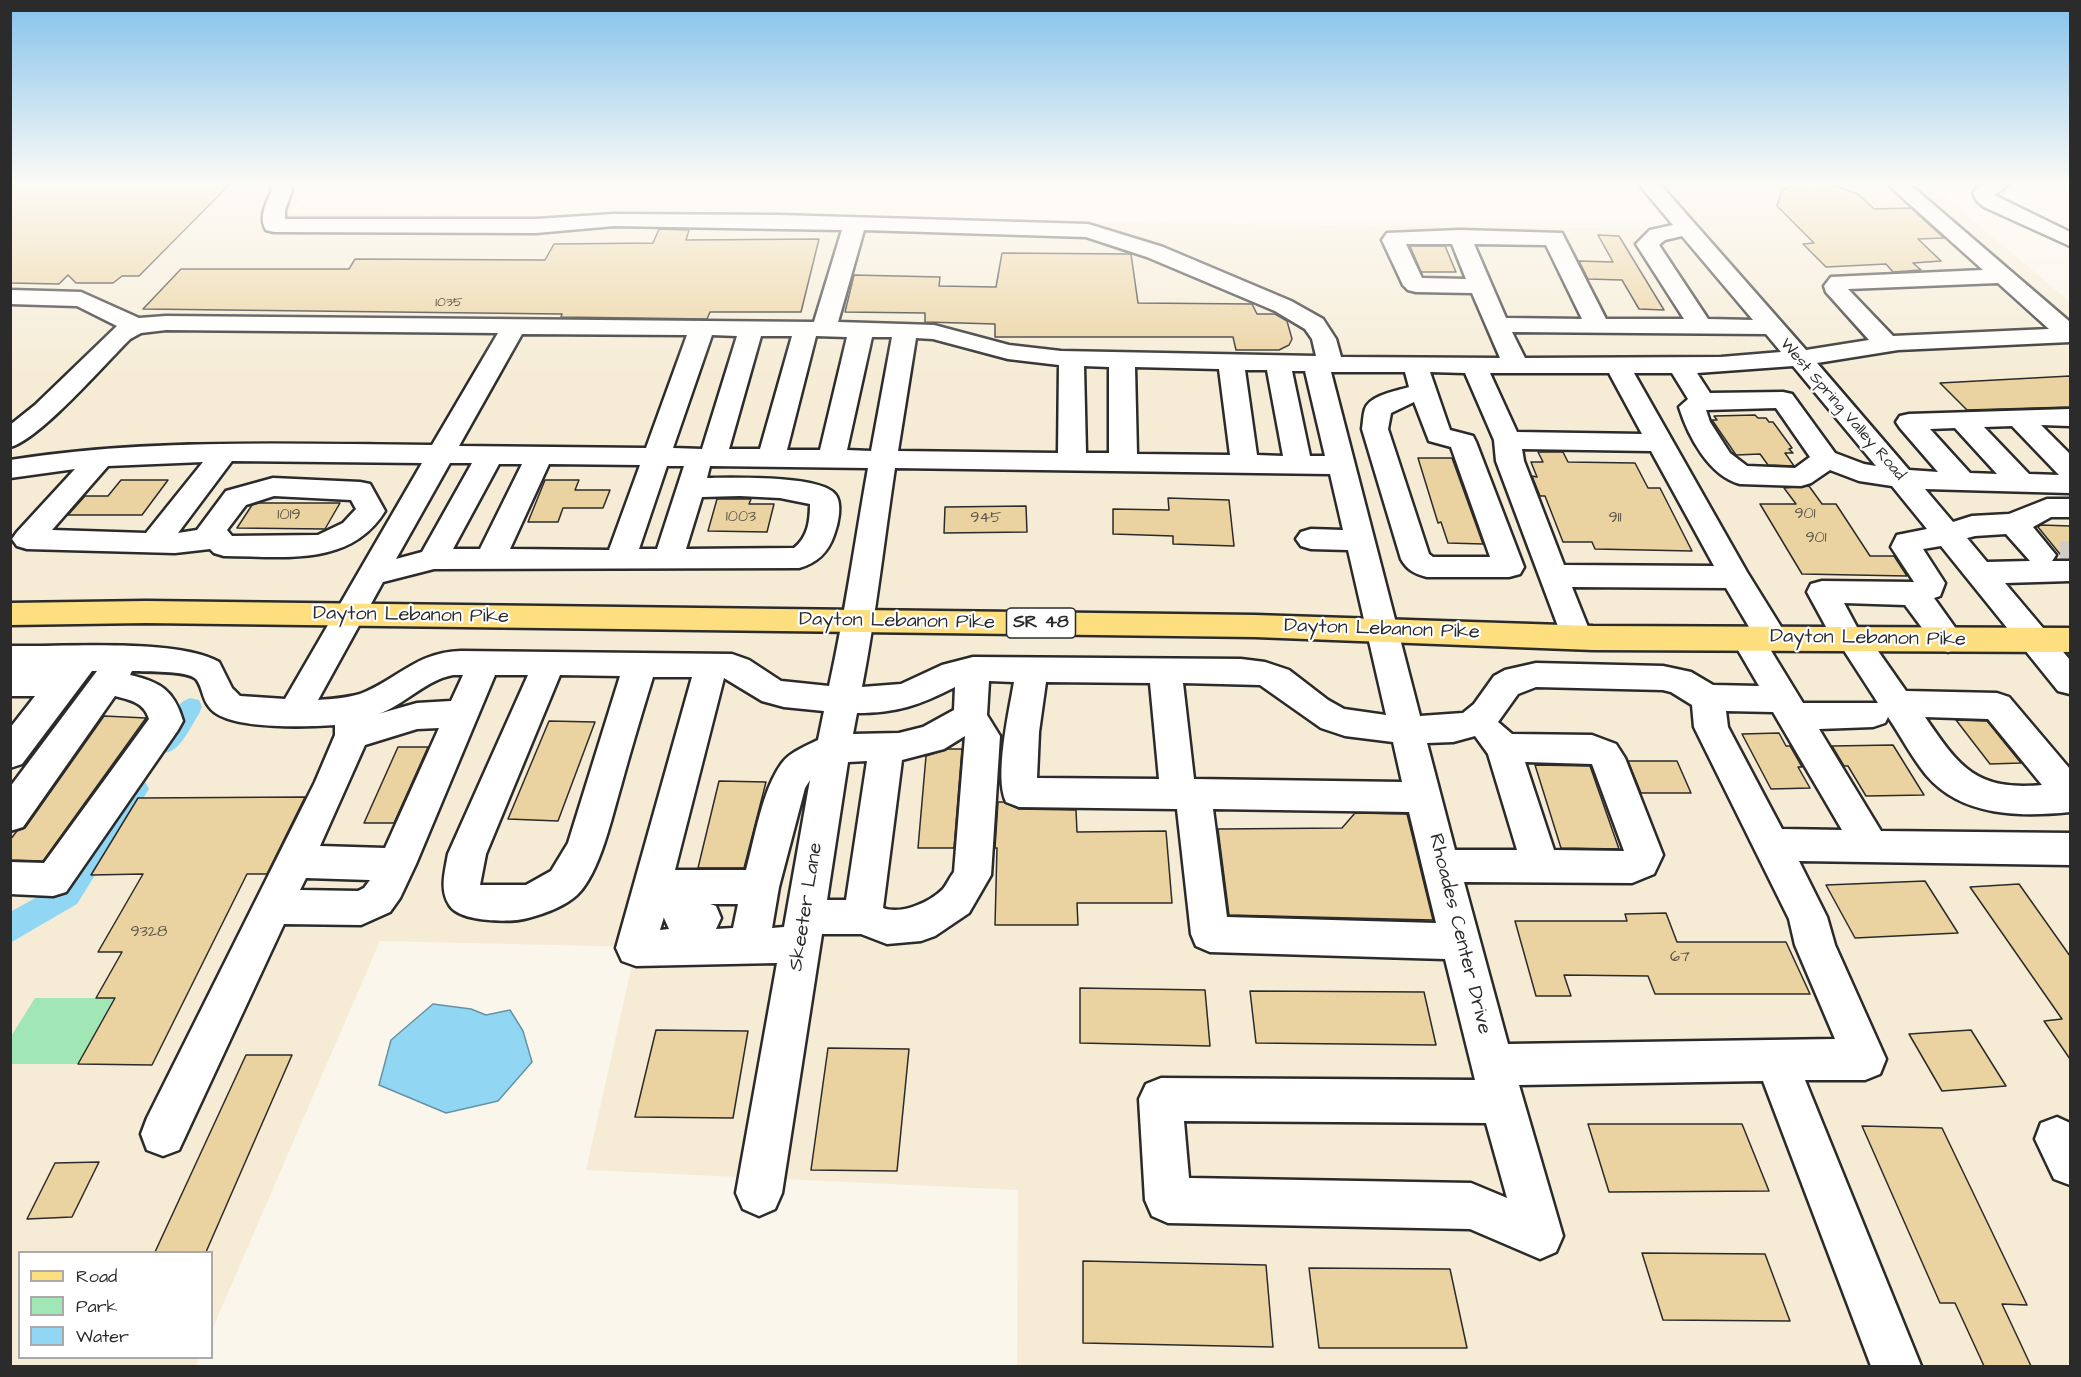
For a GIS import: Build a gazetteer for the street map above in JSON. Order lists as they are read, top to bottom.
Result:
{
  "streets": {
    "main road": ["Dayton Lebanon Pike", "SR 48"],
    "street": ["West Spring Valley Road", "Skeeter Lane", "Rhoades Center Drive"]
  },
  "crossings": [
    ["West Spring Valley Road", "Dayton Lebanon Pike"],
    ["Dayton Lebanon Pike", "Skeeter Lane"],
    ["Dayton Lebanon Pike", "Rhoades Center Drive"]
  ],
  "house_numbers": [
    "1035",
    "901",
    "1019",
    "1003",
    "945",
    "911",
    "901",
    "9328",
    "67"
  ],
  "legend": ["Road", "Park", "Water"]
}
